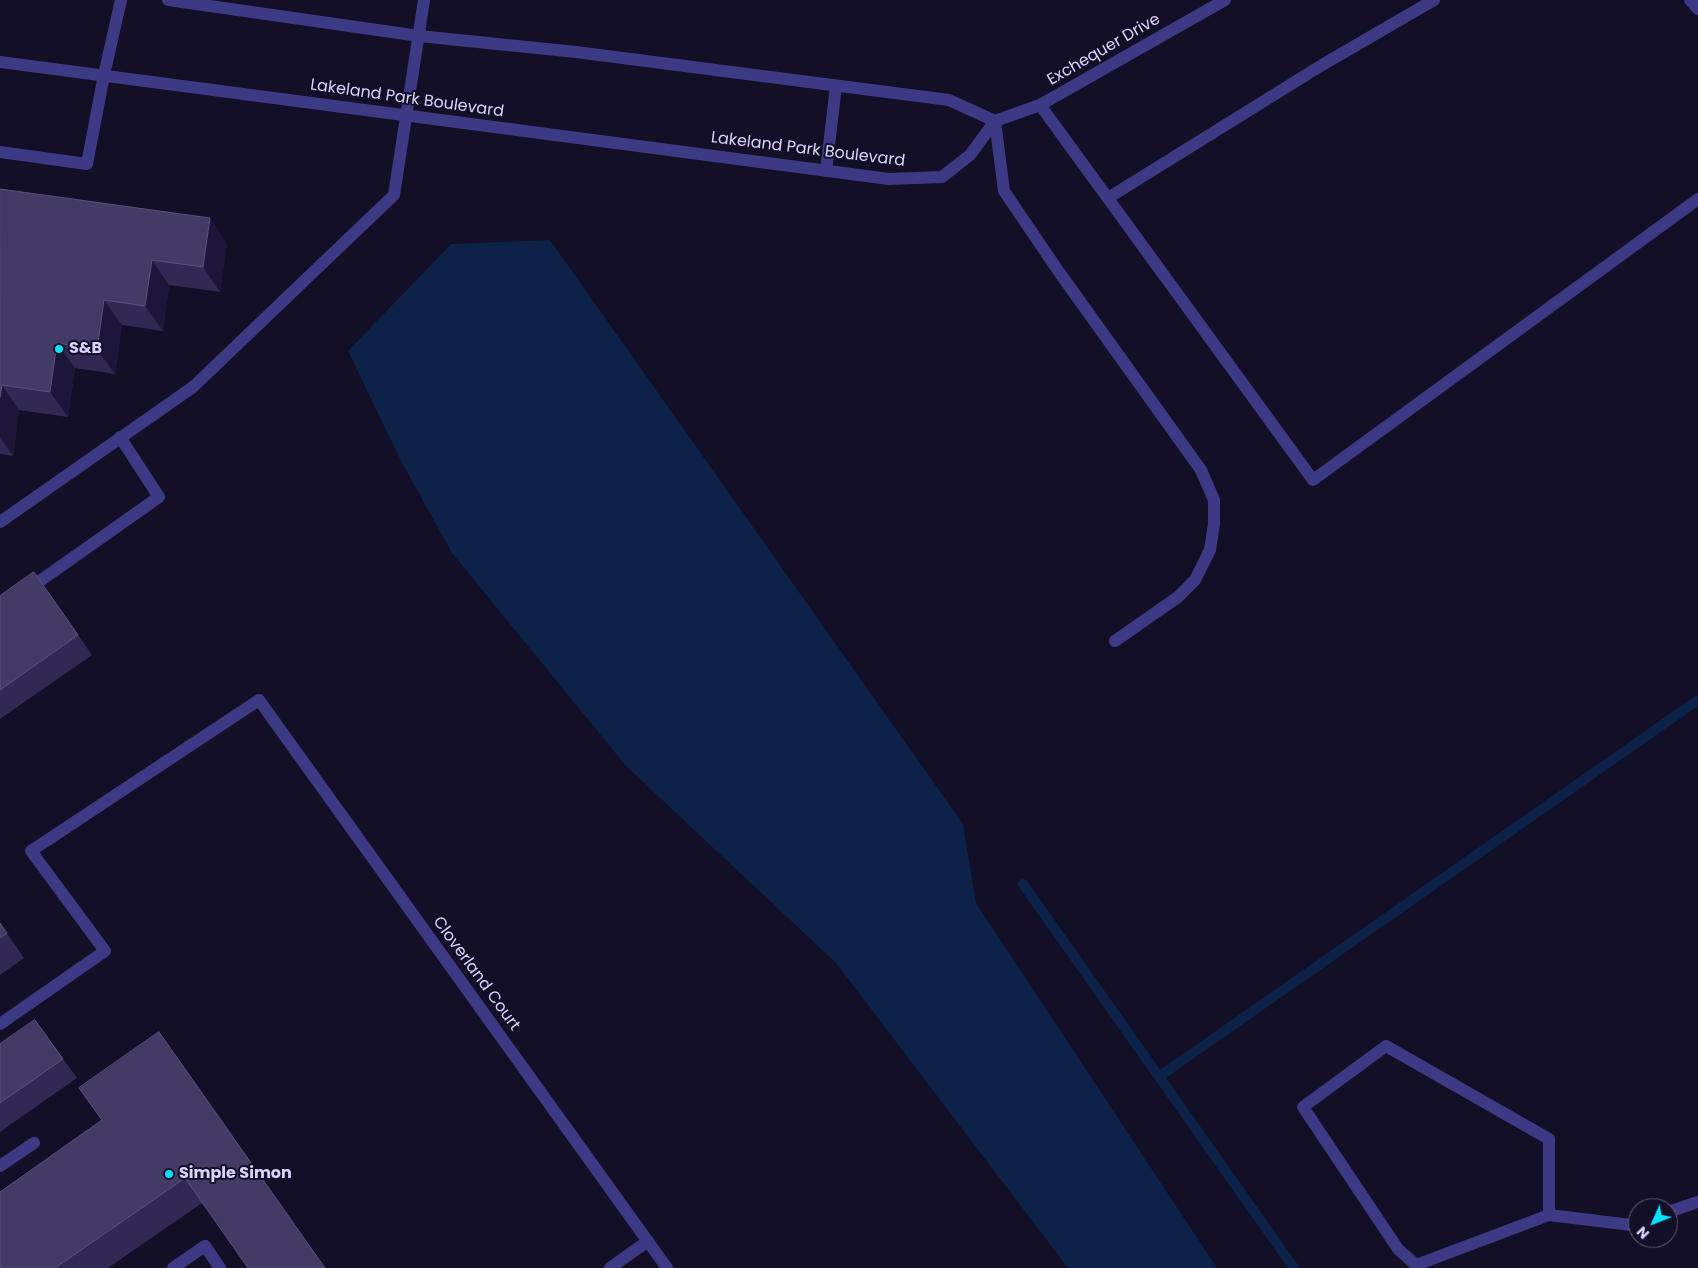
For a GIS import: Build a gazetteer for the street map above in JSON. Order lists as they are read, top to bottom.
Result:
{
  "streets": {
    "street": ["Exchequer Drive", "Lakeland Park Boulevard", "Cloverland Court"]
  },
  "crossings": [
    ["Exchequer Drive", "Lakeland Park Boulevard"]
  ],
  "places": ["S&B", "Simple Simon"],
  "north": "bottom left"
}
